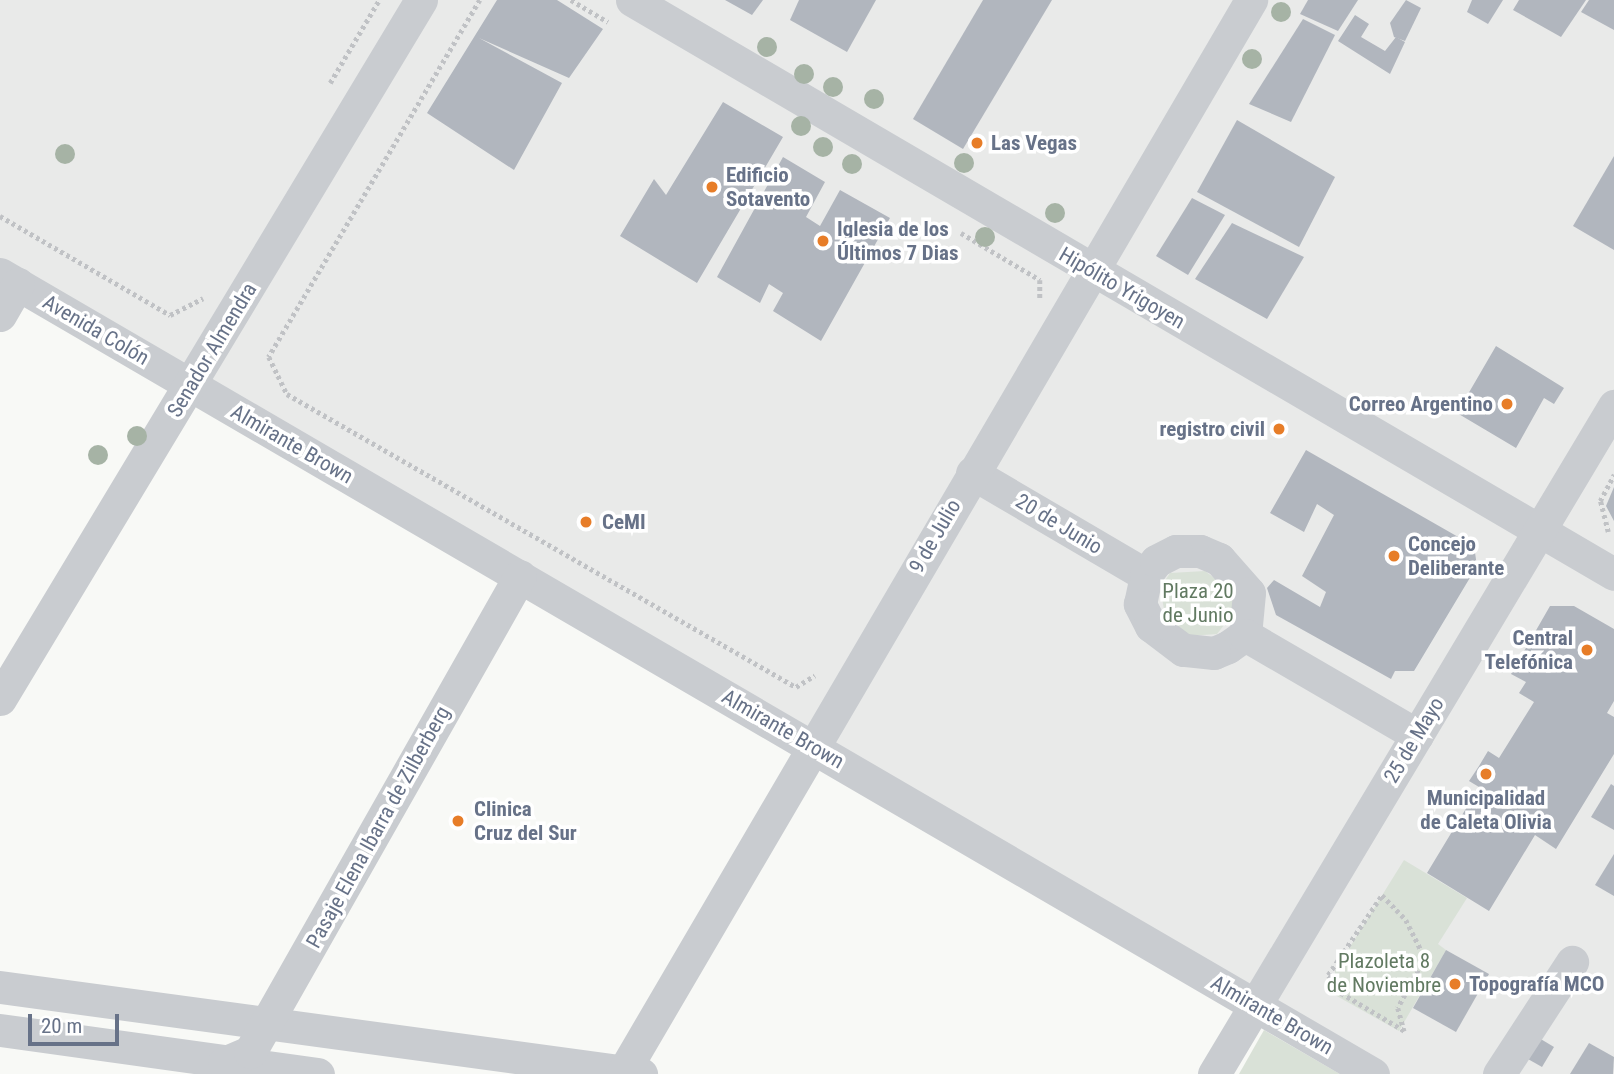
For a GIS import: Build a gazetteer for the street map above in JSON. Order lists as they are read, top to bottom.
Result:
{
  "streets": {
    "street": [
      "Hipólito Yrigoyen",
      "Avenida Colón",
      "Senador Almendra",
      "Almirante Brown",
      "20 de Junio",
      "9 de Julio",
      "25 de Mayo",
      "Pasaje Elena Ibarra de Zilberberg"
    ]
  },
  "crossings": [
    ["Hipólito Yrigoyen", "9 de Julio"],
    ["Hipólito Yrigoyen", "25 de Mayo"],
    ["Avenida Colón", "Senador Almendra"],
    ["Avenida Colón", "Almirante Brown"],
    ["Senador Almendra", "Almirante Brown"],
    ["Almirante Brown", "9 de Julio"],
    ["Almirante Brown", "25 de Mayo"],
    ["Almirante Brown", "Pasaje Elena Ibarra de Zilberberg"],
    ["20 de Junio", "9 de Julio"]
  ],
  "parks": ["Plaza 20 de Junio", "Plazoleta 8 de Noviembre"],
  "places": [
    "Las Vegas",
    "Edificio Sotavento",
    "Iglesia de los Últimos 7 Dias",
    "Correo Argentino",
    "registro civil",
    "CeMI",
    "Concejo Deliberante",
    "Central Telefónica",
    "Municipalidad de Caleta Olivia",
    "Clinica Cruz del Sur",
    "Topografía MCO"
  ],
  "scale_bar": "20 m"
}
